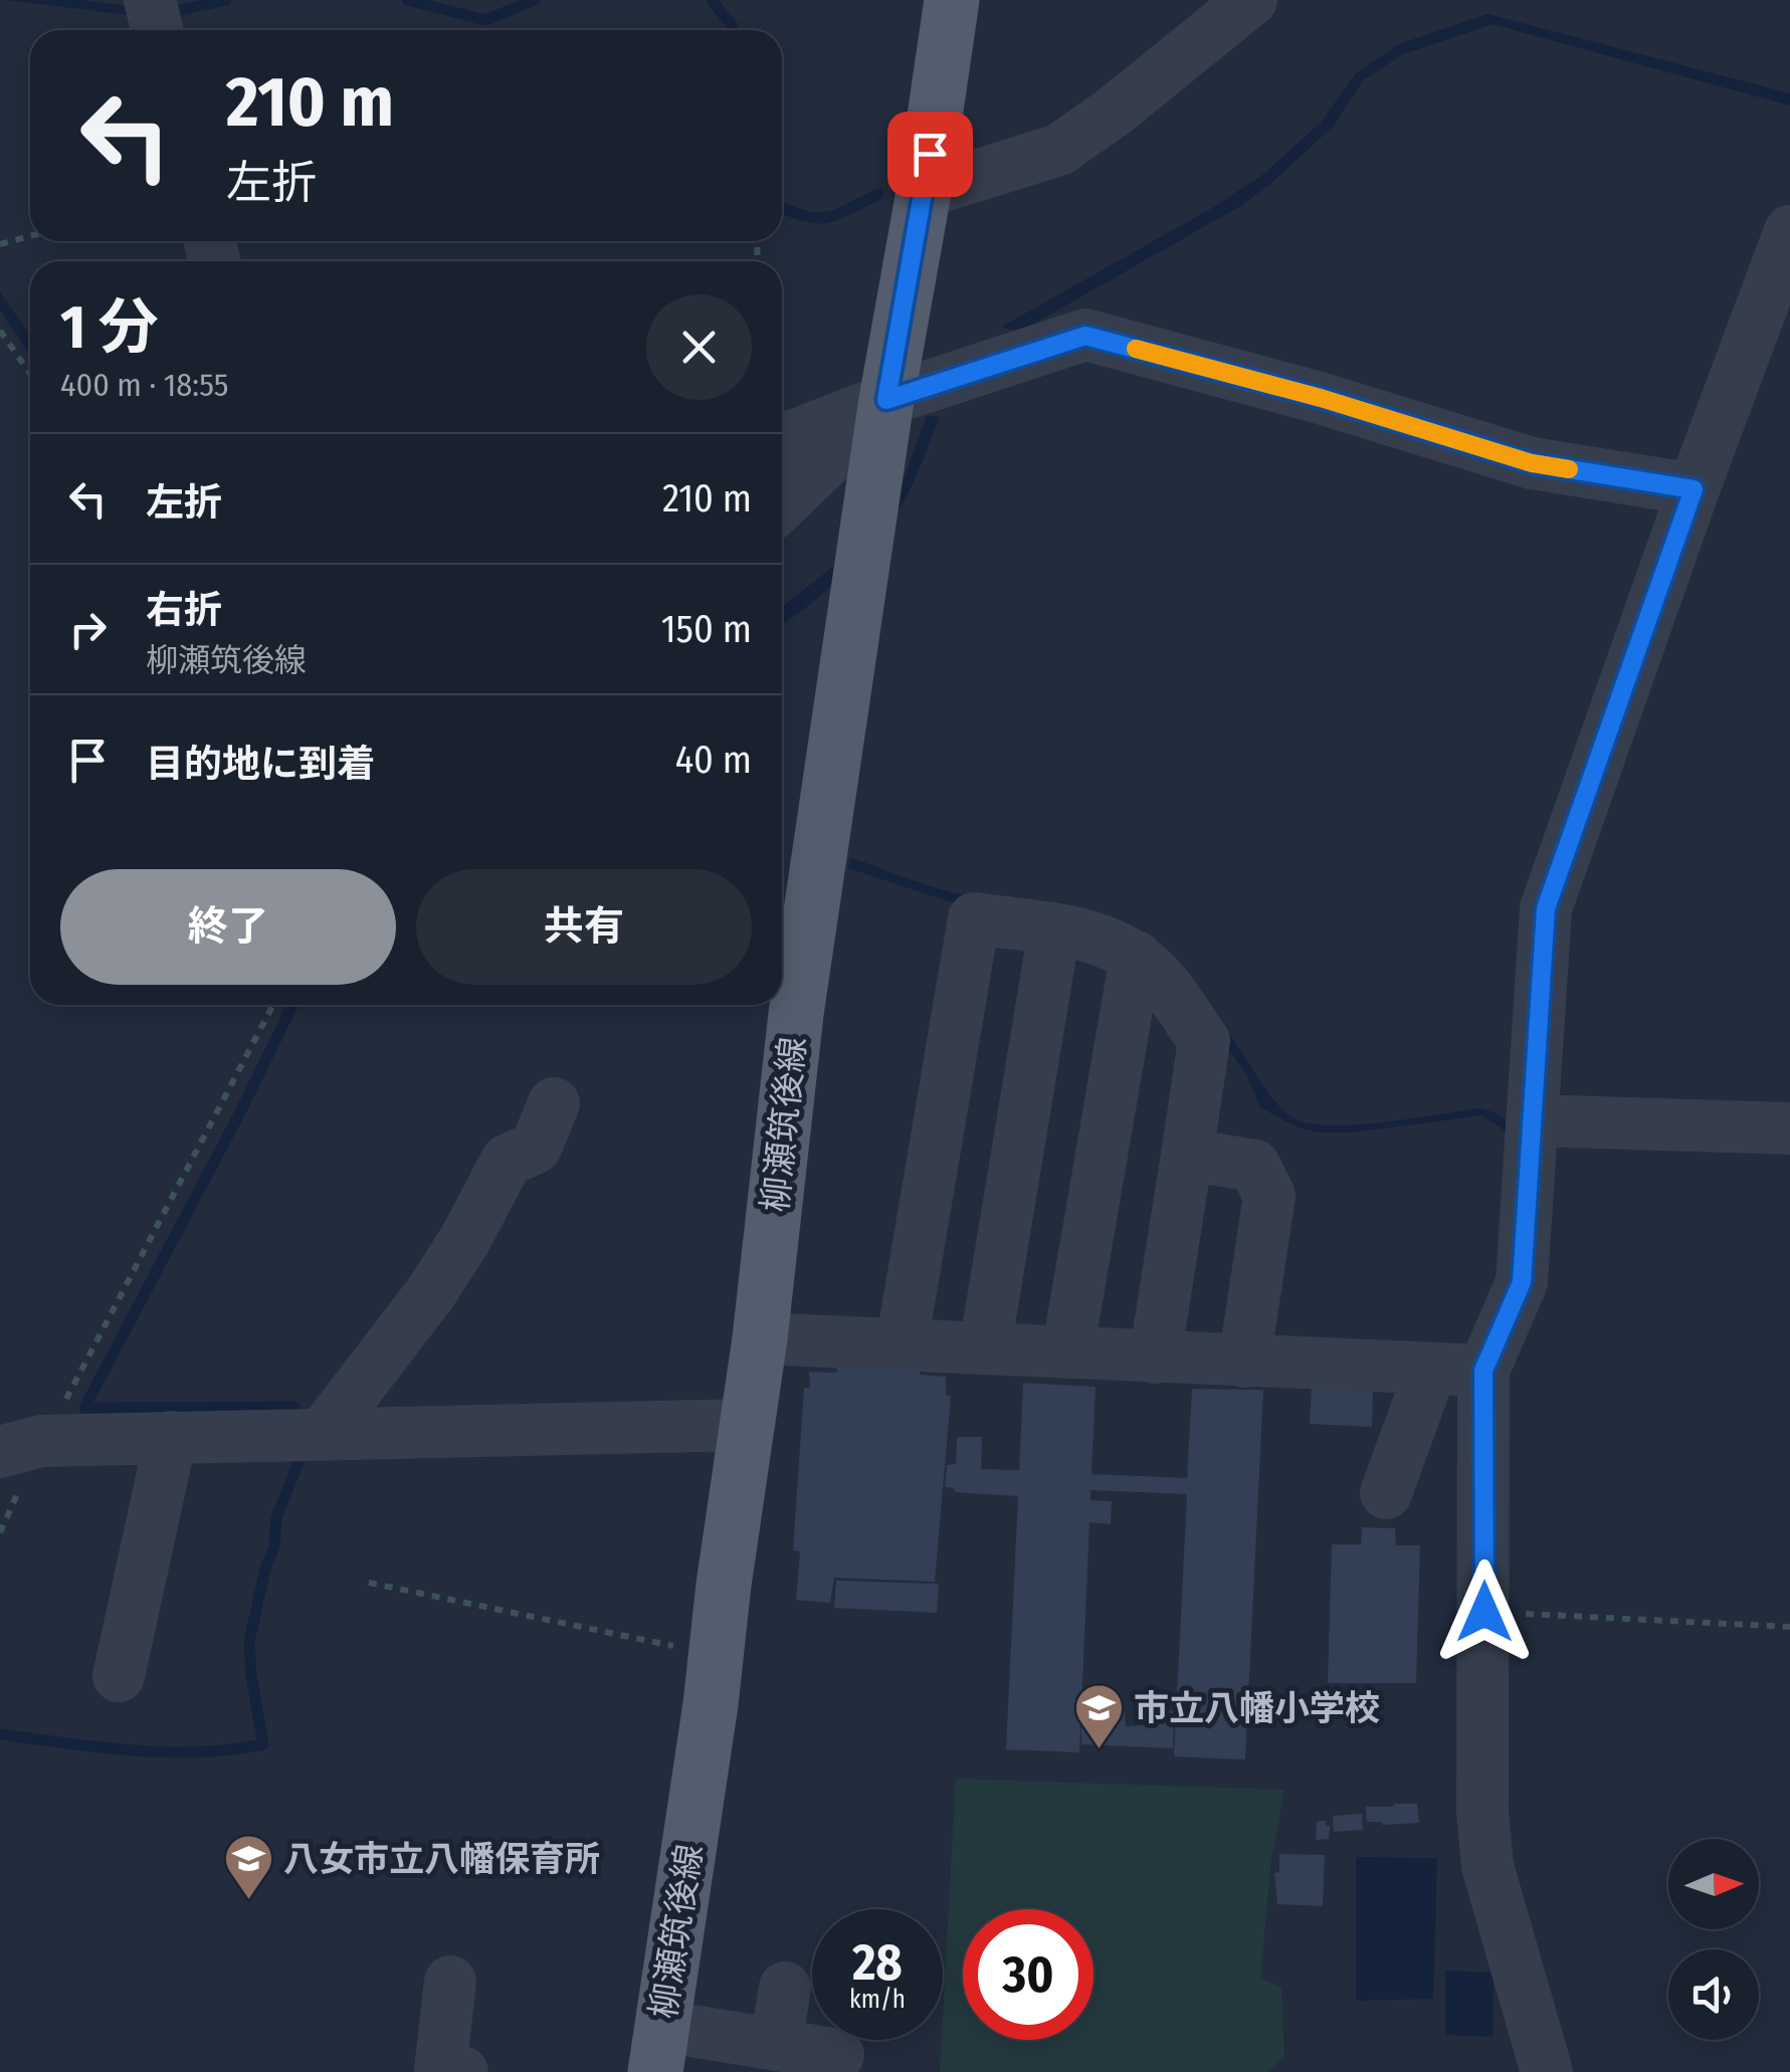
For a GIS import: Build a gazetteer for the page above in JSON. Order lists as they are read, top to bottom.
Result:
{
  "streets": {
    "main road": ["柳瀬筑後線"]
  },
  "places": {
    "school or university": ["市立八幡小学校", "八女市立八幡保育所"]
  },
  "north": "right",
  "page": {
    "turn": ["210 m", "左折"],
    "heading": ["1 分", "400 m · 18:55"],
    "list": [
      {
        "name": "左折",
        "value": "210 m"
      },
      {
        "name": "右折",
        "note": "柳瀬筑後線",
        "value": "150 m"
      },
      {
        "name": "目的地に到着",
        "value": "40 m"
      }
    ],
    "buttons": ["終了", "共有"],
    "speed": "28 km/h",
    "limit": "30"
  }
}
